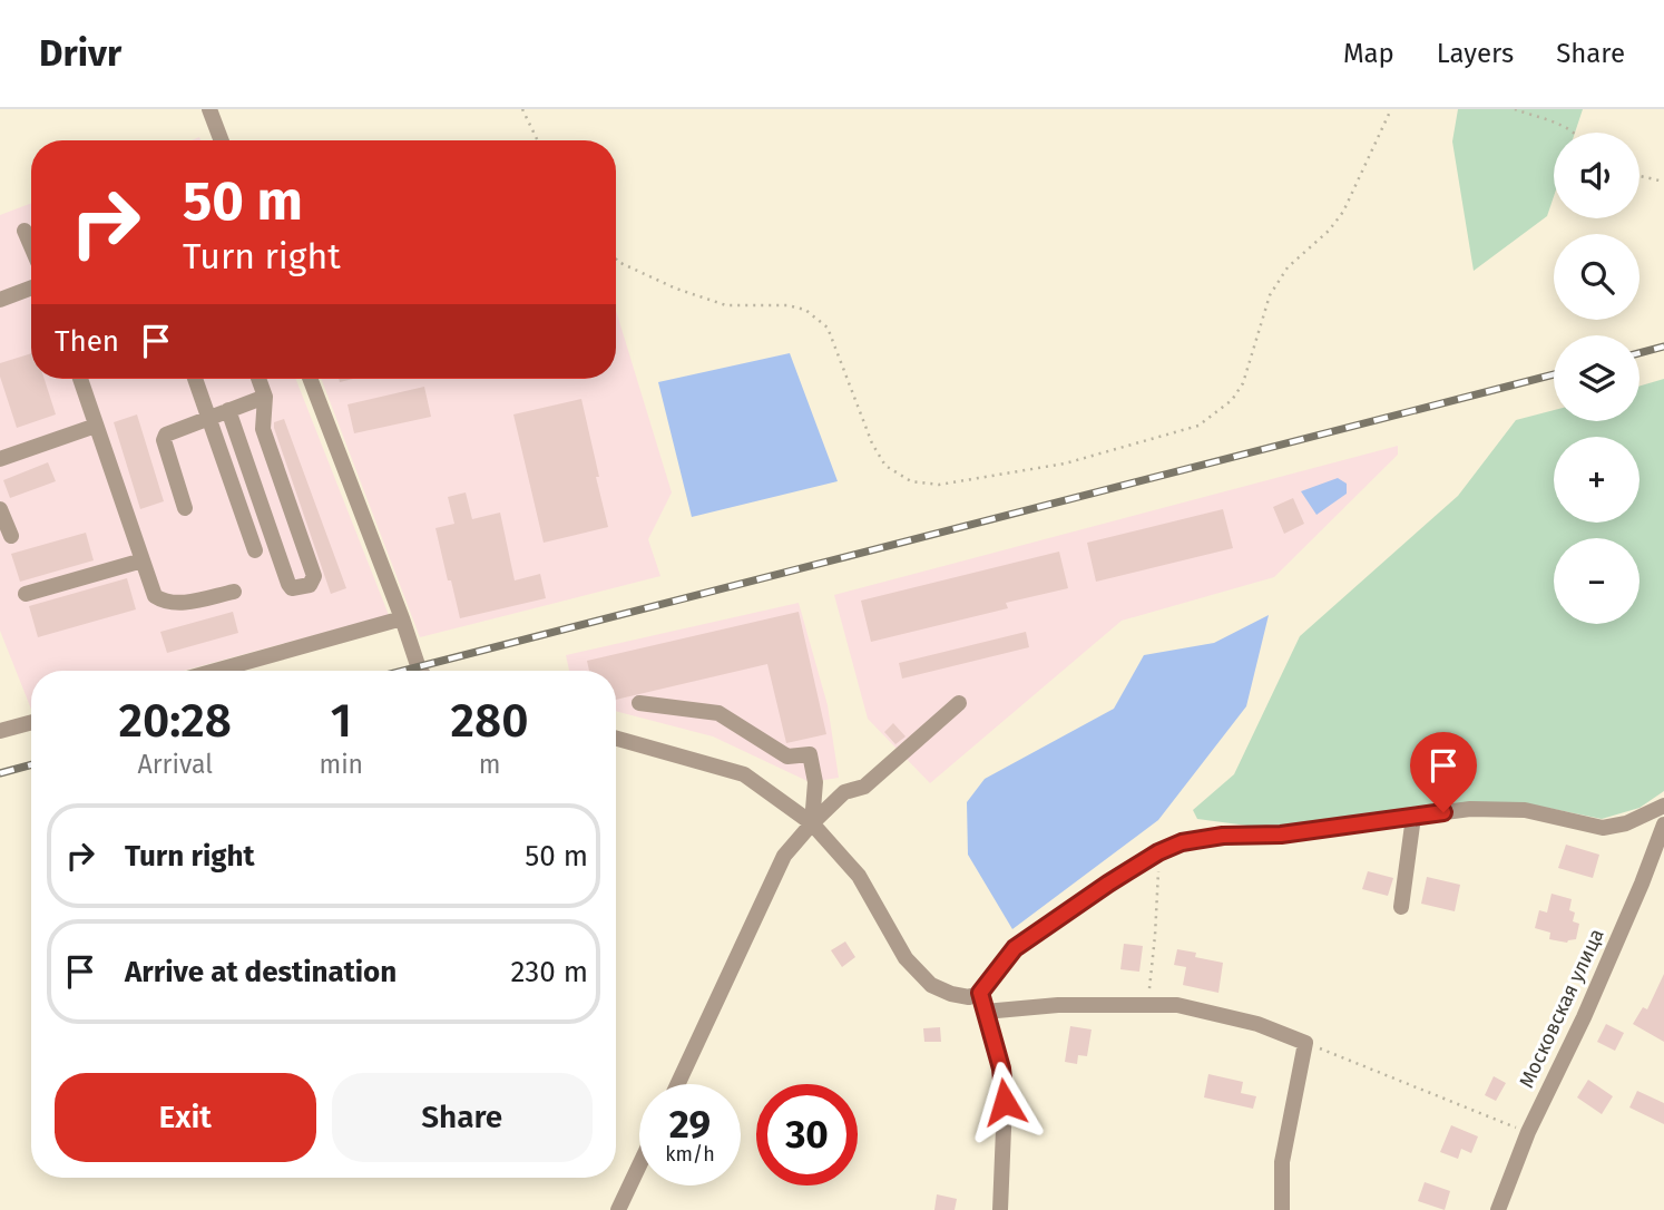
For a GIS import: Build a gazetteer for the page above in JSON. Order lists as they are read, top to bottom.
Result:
{
  "streets": {
    "street": ["Московская улица"]
  },
  "page": {
    "header": "Drivr",
    "nav": ["Map", "Layers", "Share"],
    "map_buttons": ["+", "−"],
    "turn": ["50 m", "Turn right"],
    "then": "Then",
    "eta": [
      "20:28",
      "Arrival",
      "1",
      "min",
      "280",
      "m"
    ],
    "list": [
      {
        "name": "Turn right",
        "value": "50 m"
      },
      {
        "name": "Arrive at destination",
        "value": "230 m"
      }
    ],
    "buttons": ["Exit", "Share"],
    "speed": "29 km/h",
    "limit": "30"
  }
}
